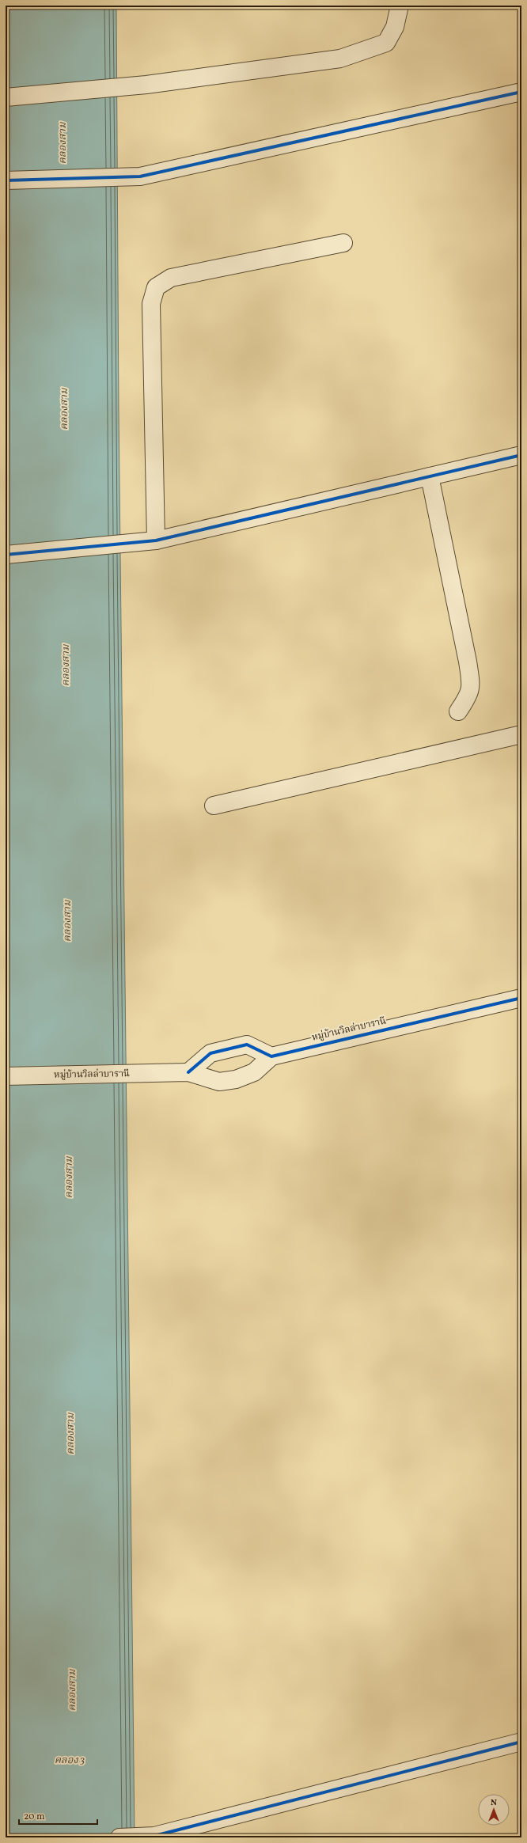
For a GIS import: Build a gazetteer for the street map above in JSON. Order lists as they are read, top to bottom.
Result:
{
  "streets": {
    "street": ["หมู่บ้านวิลล่าบารานี"]
  },
  "water": ["คลองสาม", "คลอง 3"],
  "scale_bar": "20 m",
  "north": "top"
}
